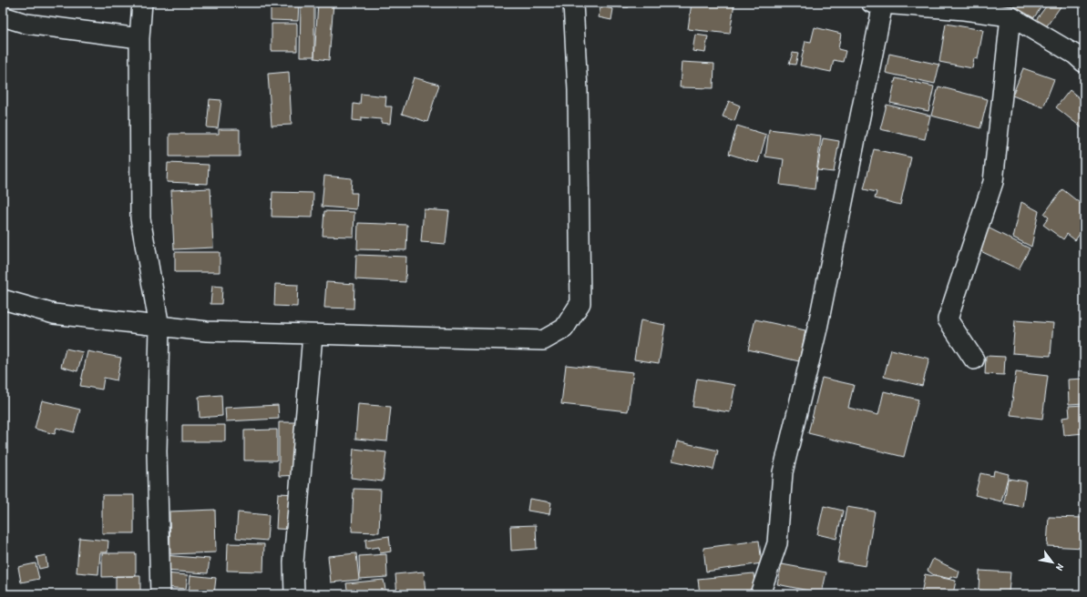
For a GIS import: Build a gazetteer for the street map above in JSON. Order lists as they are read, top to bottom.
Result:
{
  "north": "bottom right"
}
